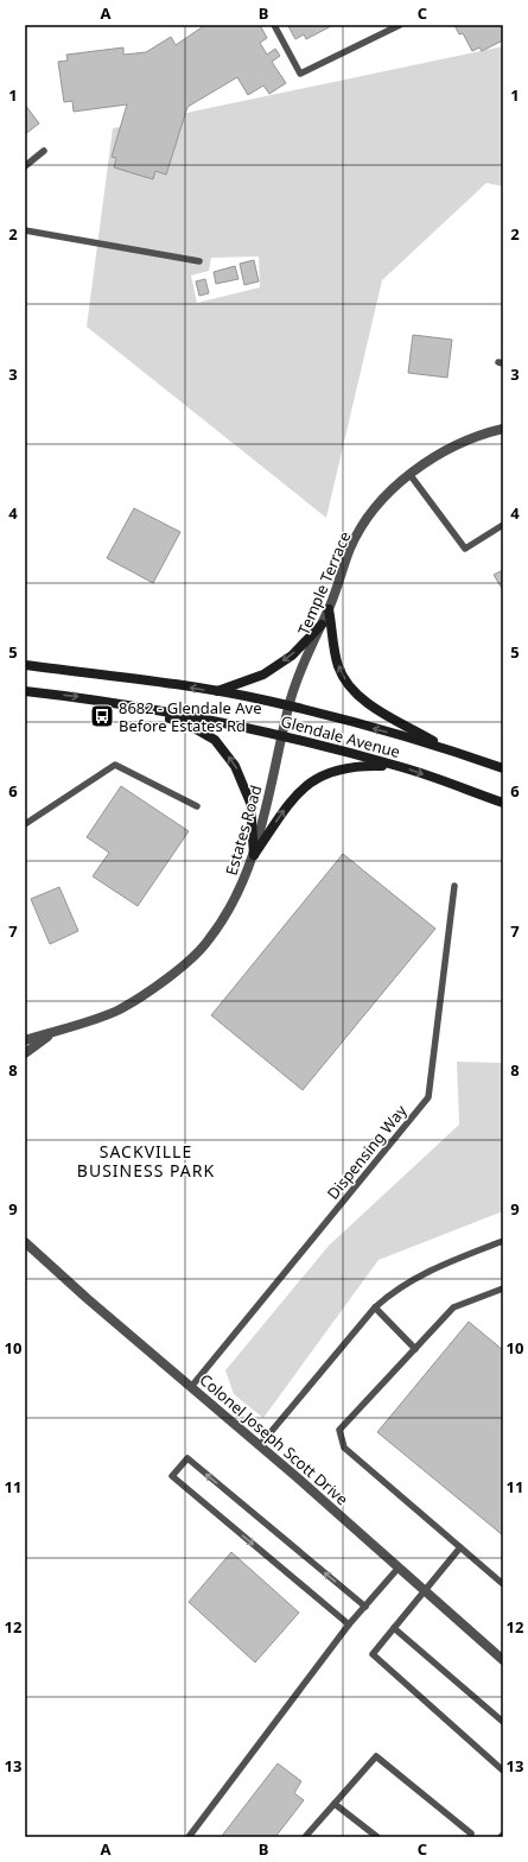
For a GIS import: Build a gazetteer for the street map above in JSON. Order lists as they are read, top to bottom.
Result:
{
  "streets": {
    "main road": ["Glendale Avenue"],
    "street": ["Temple Terrace", "Estates Road", "Colonel Joseph Scott Drive"],
    "lane": ["Dispensing Way"]
  },
  "crossings": [
    ["Temple Terrace", "Glendale Avenue"],
    ["Temple Terrace", "Estates Road"],
    ["Glendale Avenue", "Estates Road"],
    ["Dispensing Way", "Colonel Joseph Scott Drive"]
  ],
  "districts": ["SACKVILLE BUSINESS PARK"],
  "places": {
    "bus stop": ["8682 - Glendale Ave Before Estates Rd"]
  },
  "grid": {
    "columns": ["A", "B", "C"],
    "rows": [
      "1",
      "2",
      "3",
      "4",
      "5",
      "6",
      "7",
      "8",
      "9",
      "10",
      "11",
      "12",
      "13"
    ]
  }
}
